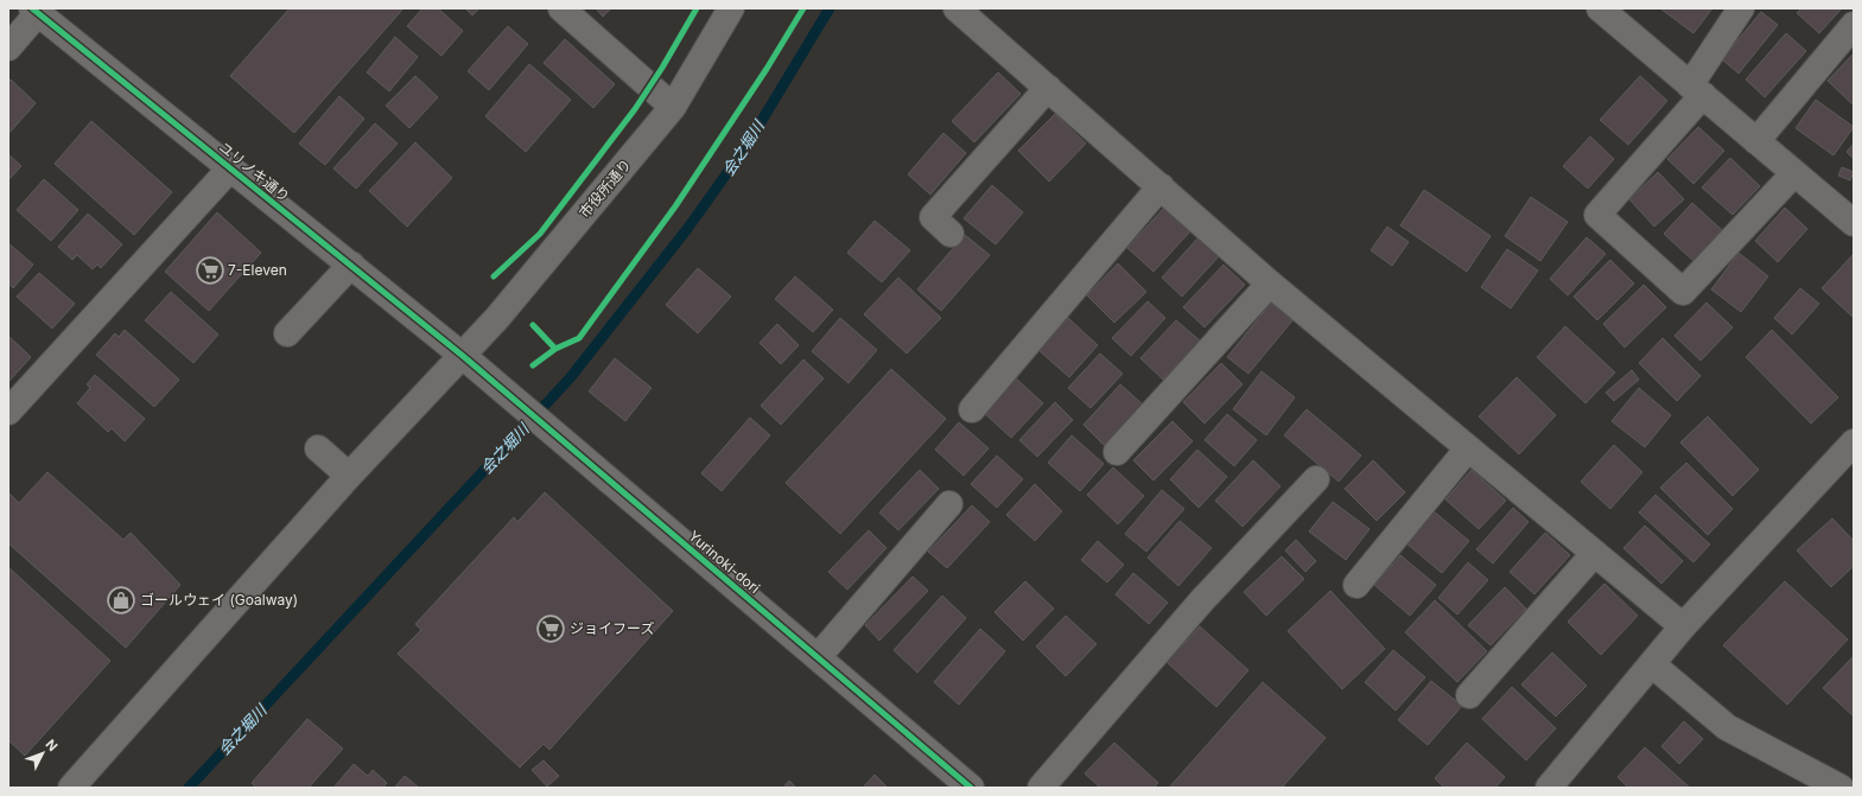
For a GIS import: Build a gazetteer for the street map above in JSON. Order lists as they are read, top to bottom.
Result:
{
  "streets": {
    "street": ["ユリノキ通り", "市役所通り", "Yurinoki-dori"]
  },
  "crossings": [
    ["ユリノキ通り", "市役所通り"],
    ["ユリノキ通り", "Yurinoki-dori"],
    ["市役所通り", "Yurinoki-dori"]
  ],
  "water": ["会之堀川"],
  "places": {
    "supermarket": ["7-Eleven", "ジョイフーズ"],
    "shop": ["ゴールウェイ (Goalway)"]
  },
  "north": "top right"
}
